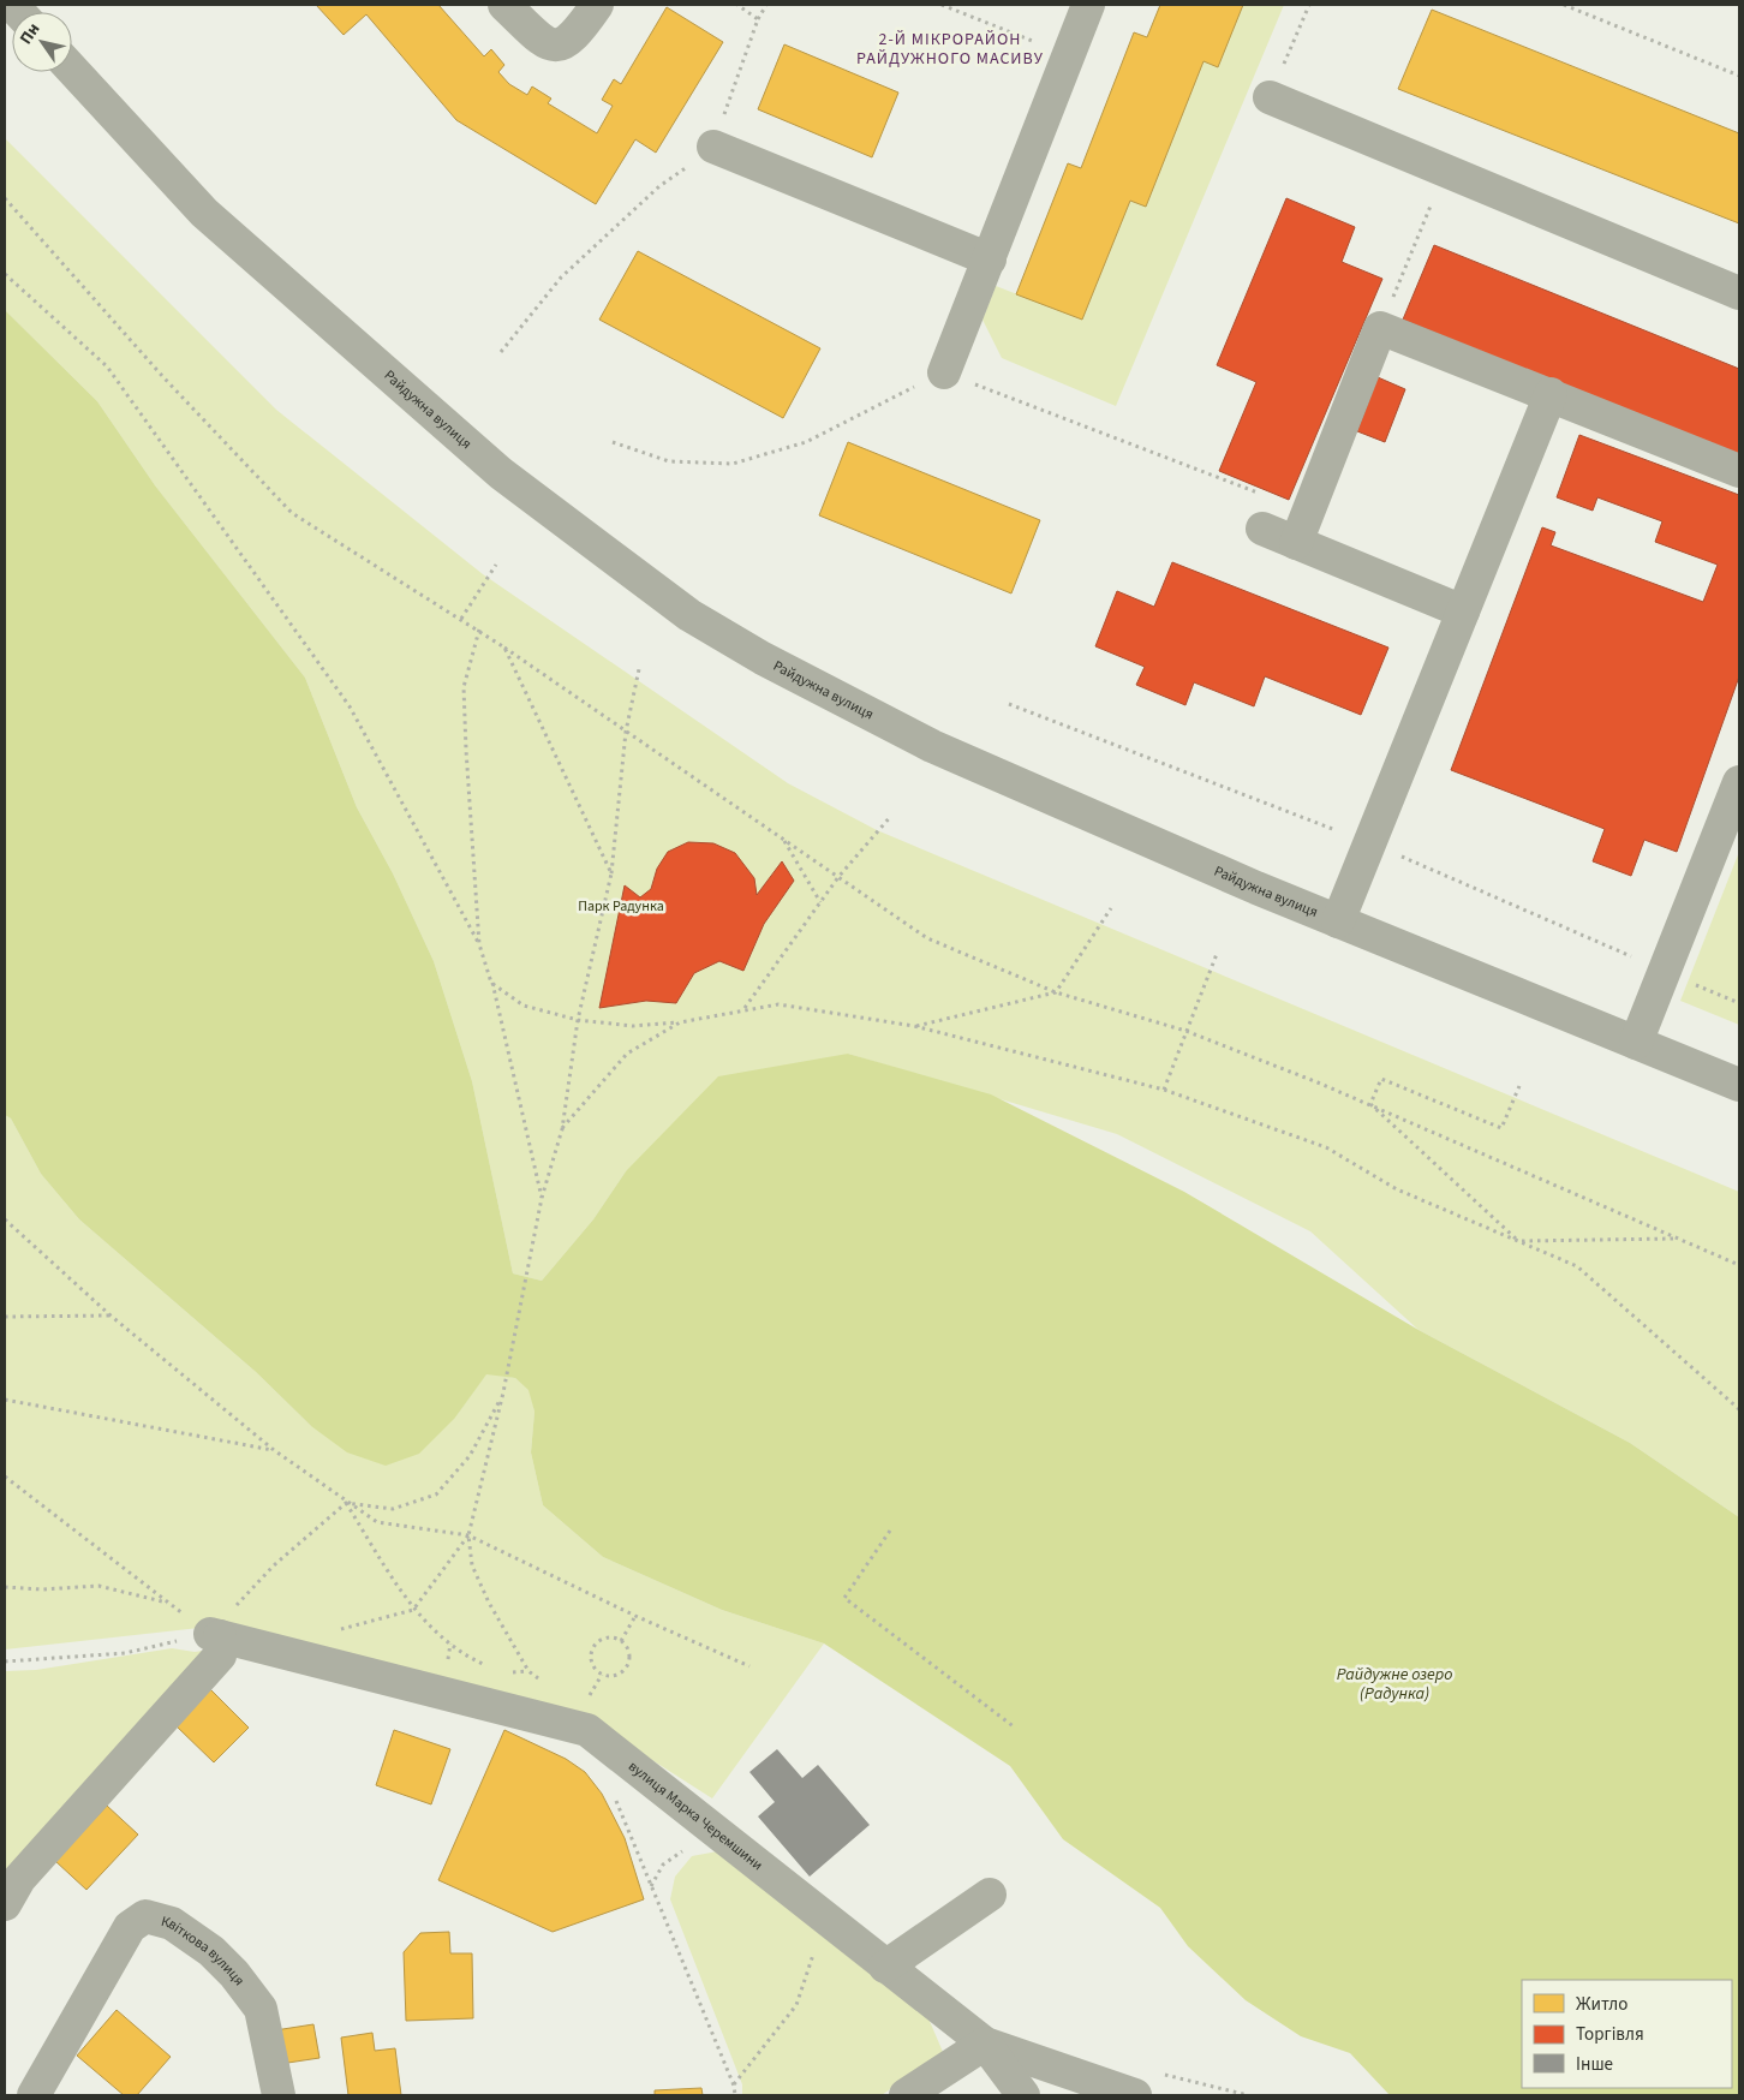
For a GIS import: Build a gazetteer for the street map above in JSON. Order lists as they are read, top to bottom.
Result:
{
  "streets": {
    "street": ["Райдужна вулиця", "вулиця Марка Черемшини", "Квіткова вулиця"]
  },
  "districts": ["2-Й МІКРОРАЙОН РАЙДУЖНОГО МАСИВУ"],
  "water": ["Райдужне озеро (Радунка)"],
  "parks": ["Парк Радунка"],
  "legend": ["Житло", "Торгівля", "Інше"],
  "north": "top left"
}
